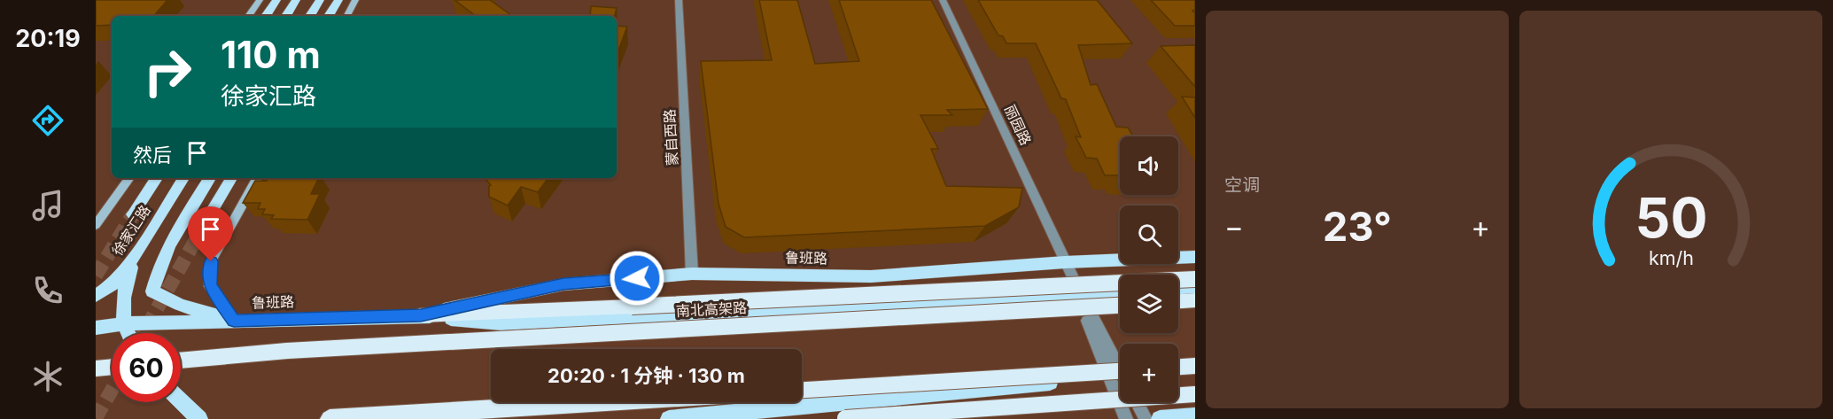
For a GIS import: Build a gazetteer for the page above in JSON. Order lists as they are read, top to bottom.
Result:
{
  "streets": {
    "highway": ["南北高架路"],
    "main road": ["徐家汇路", "鲁班路"],
    "street": ["丽园路", "蒙自西路"]
  },
  "crossings": [
    ["丽园路", "鲁班路"],
    ["蒙自西路", "鲁班路"]
  ],
  "page": {
    "tabs": "20:19",
    "tile": "空调",
    "turn": ["110 m", "徐家汇路"],
    "then": "然后",
    "map_buttons": "+",
    "heat": ["−", "23°", "+"],
    "limit": "60",
    "trip": "20:20 · 1 分钟 · 130 m",
    "gauge": ["50", "km/h"]
  }
}
